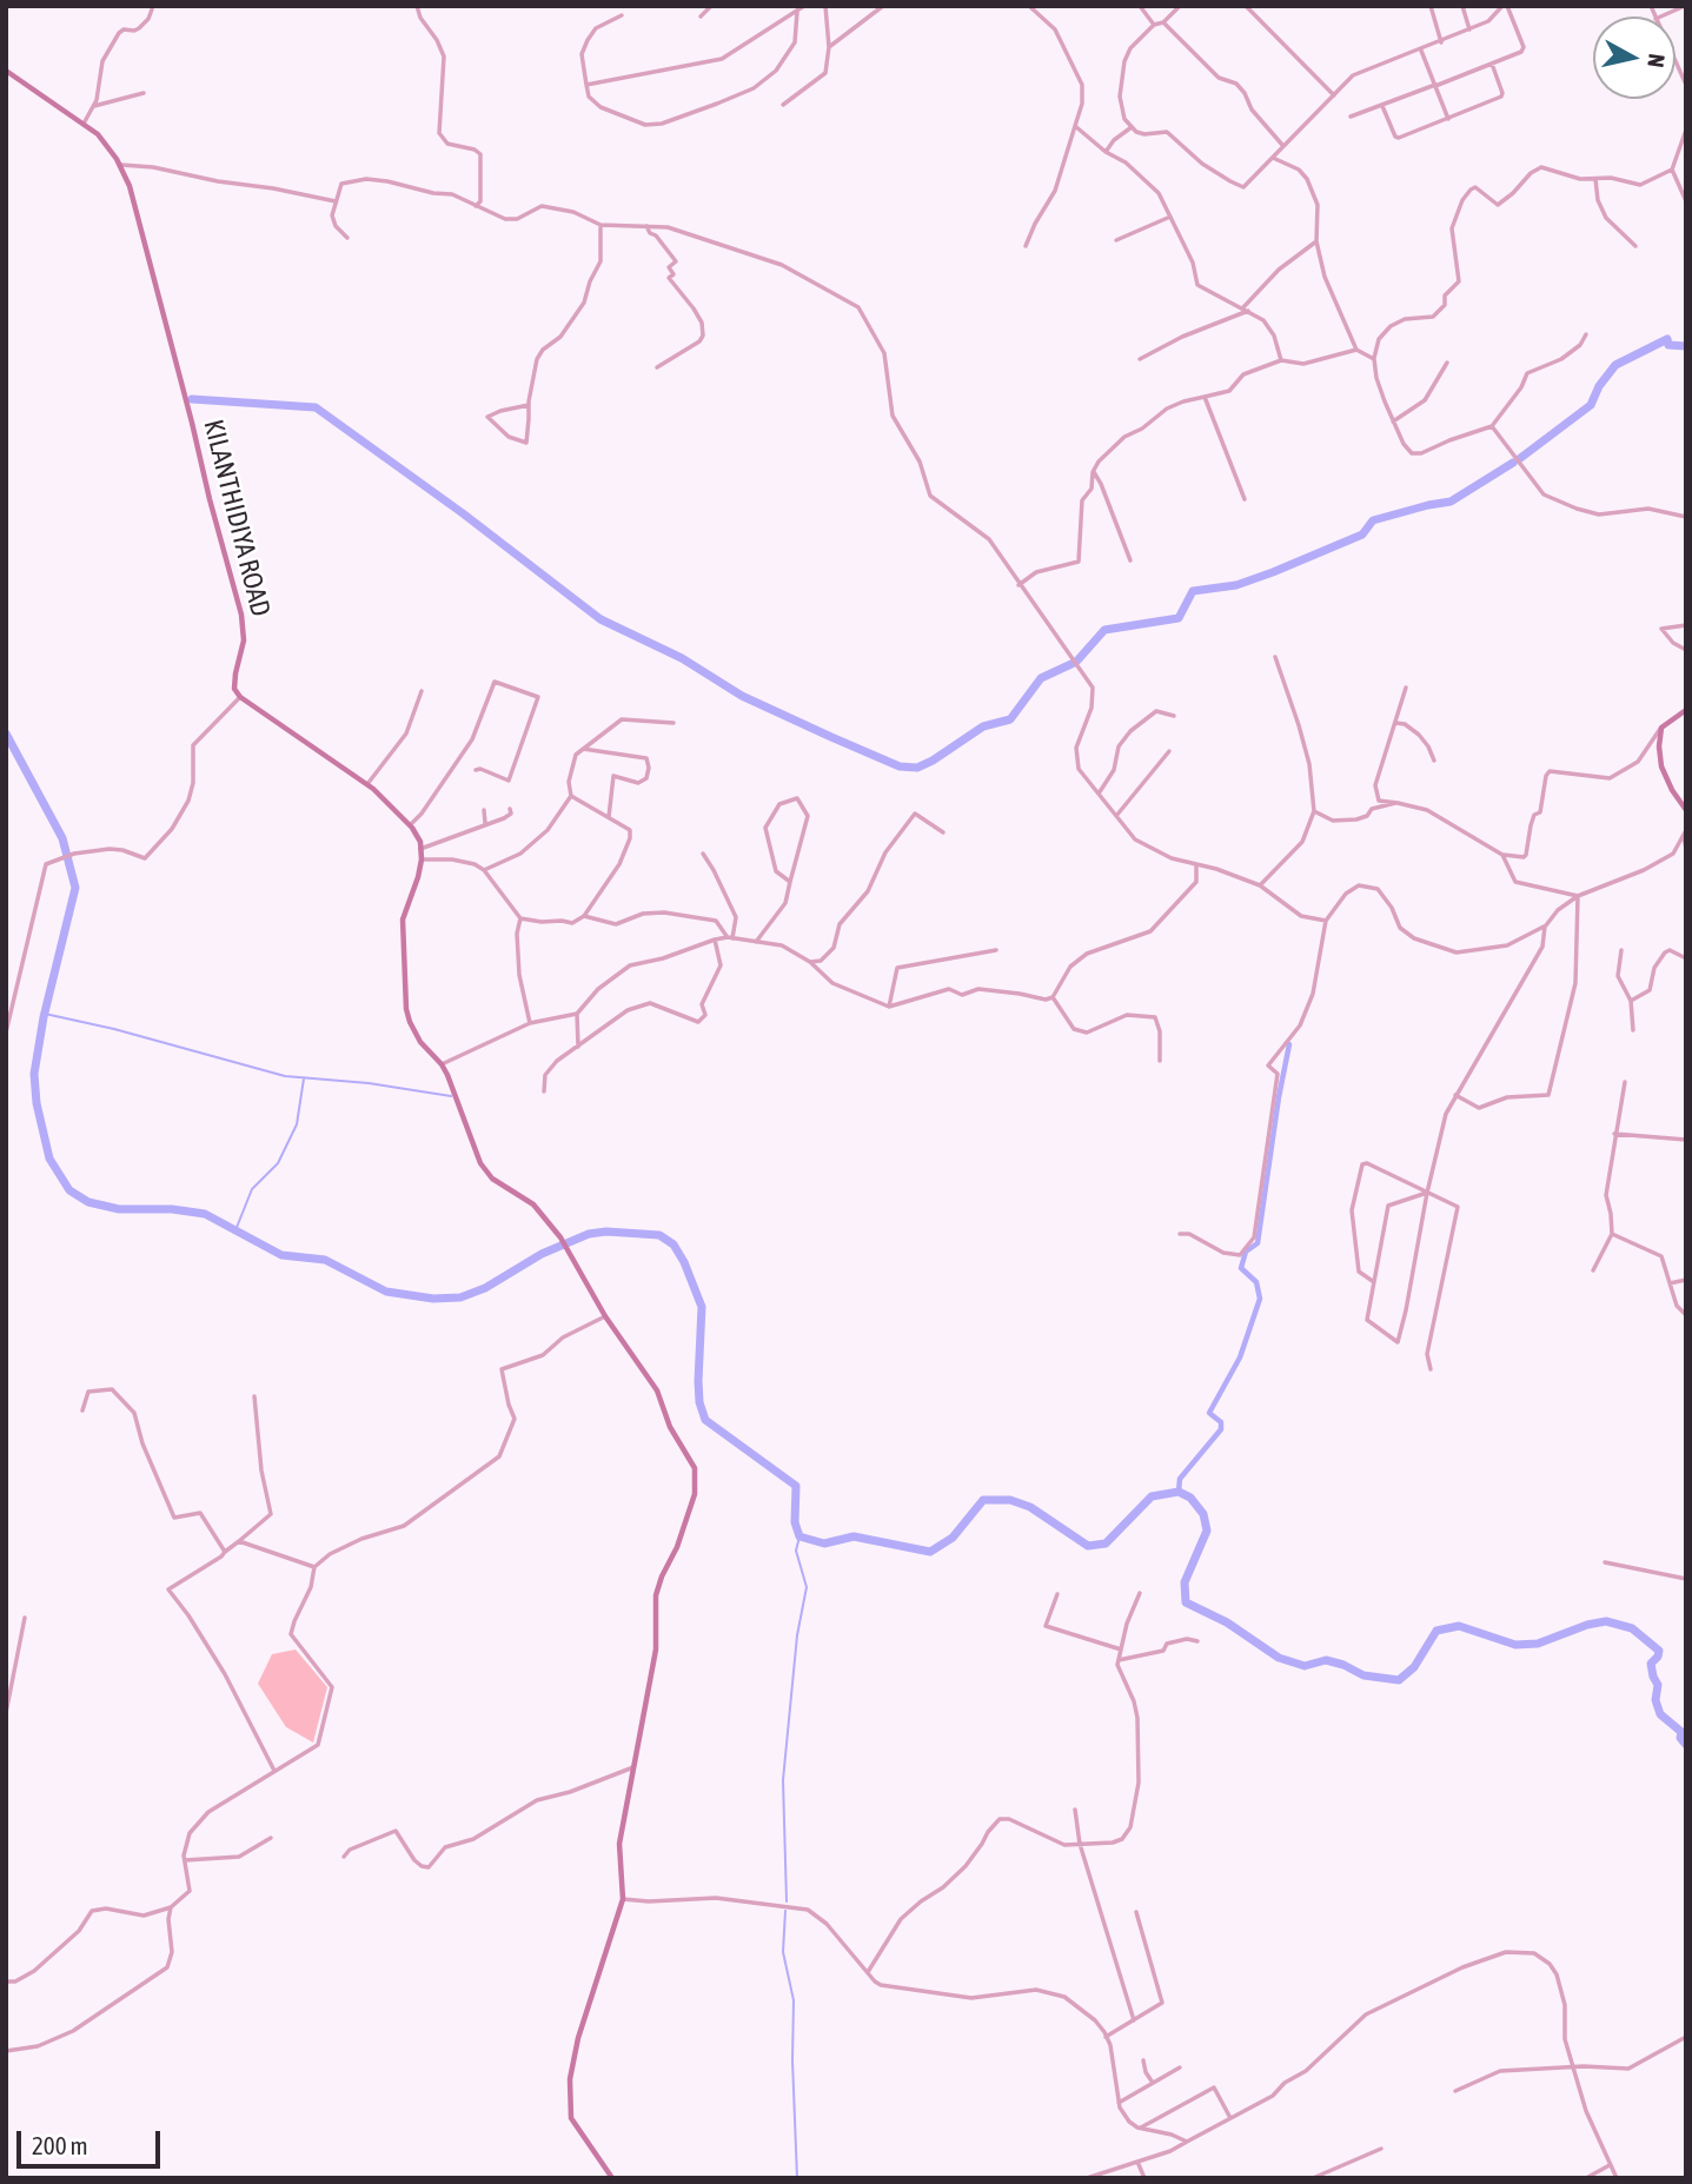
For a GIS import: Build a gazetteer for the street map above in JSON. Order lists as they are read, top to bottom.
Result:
{
  "streets": {
    "street": ["KILANTHIDIYA ROAD"]
  },
  "scale_bar": "200 m",
  "north": "right"
}
